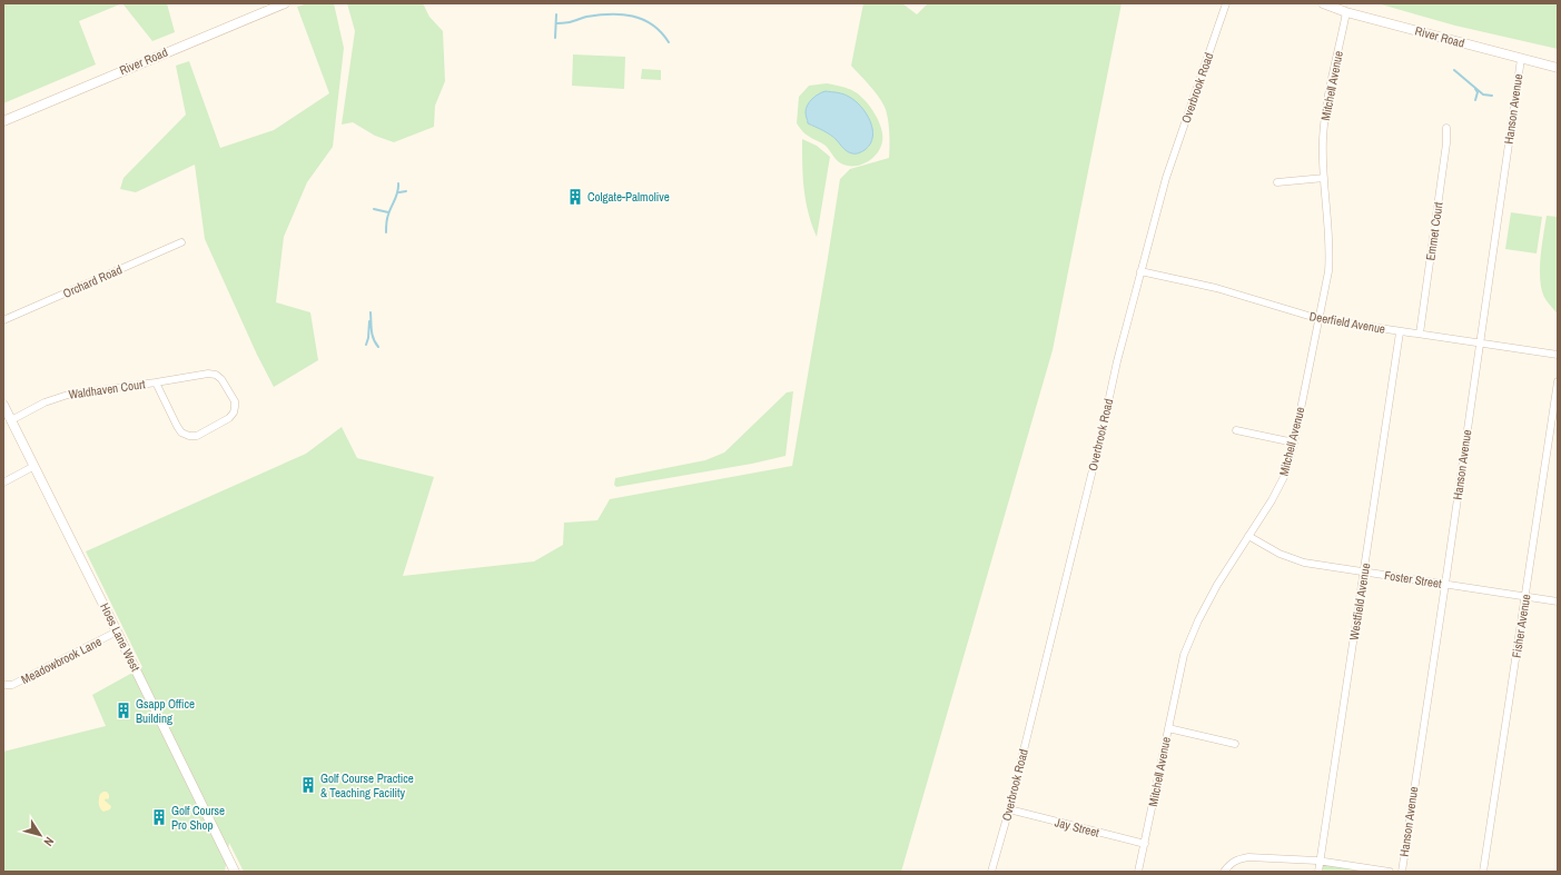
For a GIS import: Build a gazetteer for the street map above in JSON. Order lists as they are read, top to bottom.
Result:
{
  "streets": {
    "main road": ["River Road", "Hoes Lane West"],
    "street": [
      "Mitchell Avenue",
      "Overbrook Road",
      "Hanson Avenue",
      "Emmet Court",
      "Orchard Road",
      "Deerfield Avenue",
      "Waldhaven Court",
      "Foster Street",
      "Westfield Avenue",
      "Fisher Avenue",
      "Meadowbrook Lane",
      "Jay Street"
    ]
  },
  "crossings": [
    ["River Road", "Mitchell Avenue"],
    ["River Road", "Hanson Avenue"],
    ["Mitchell Avenue", "Deerfield Avenue"],
    ["Mitchell Avenue", "Foster Street"],
    ["Mitchell Avenue", "Jay Street"],
    ["Overbrook Road", "Deerfield Avenue"],
    ["Overbrook Road", "Jay Street"],
    ["Hanson Avenue", "Deerfield Avenue"],
    ["Hanson Avenue", "Foster Street"],
    ["Emmet Court", "Deerfield Avenue"],
    ["Deerfield Avenue", "Westfield Avenue"],
    ["Waldhaven Court", "Hoes Lane West"],
    ["Foster Street", "Westfield Avenue"],
    ["Foster Street", "Fisher Avenue"],
    ["Hoes Lane West", "Meadowbrook Lane"]
  ],
  "places": {
    "building": [
      "Colgate-Palmolive",
      "Gsapp Office Building",
      "Golf Course Practice & Teaching Facility",
      "Golf Course Pro Shop"
    ]
  },
  "north": "bottom right"
}
